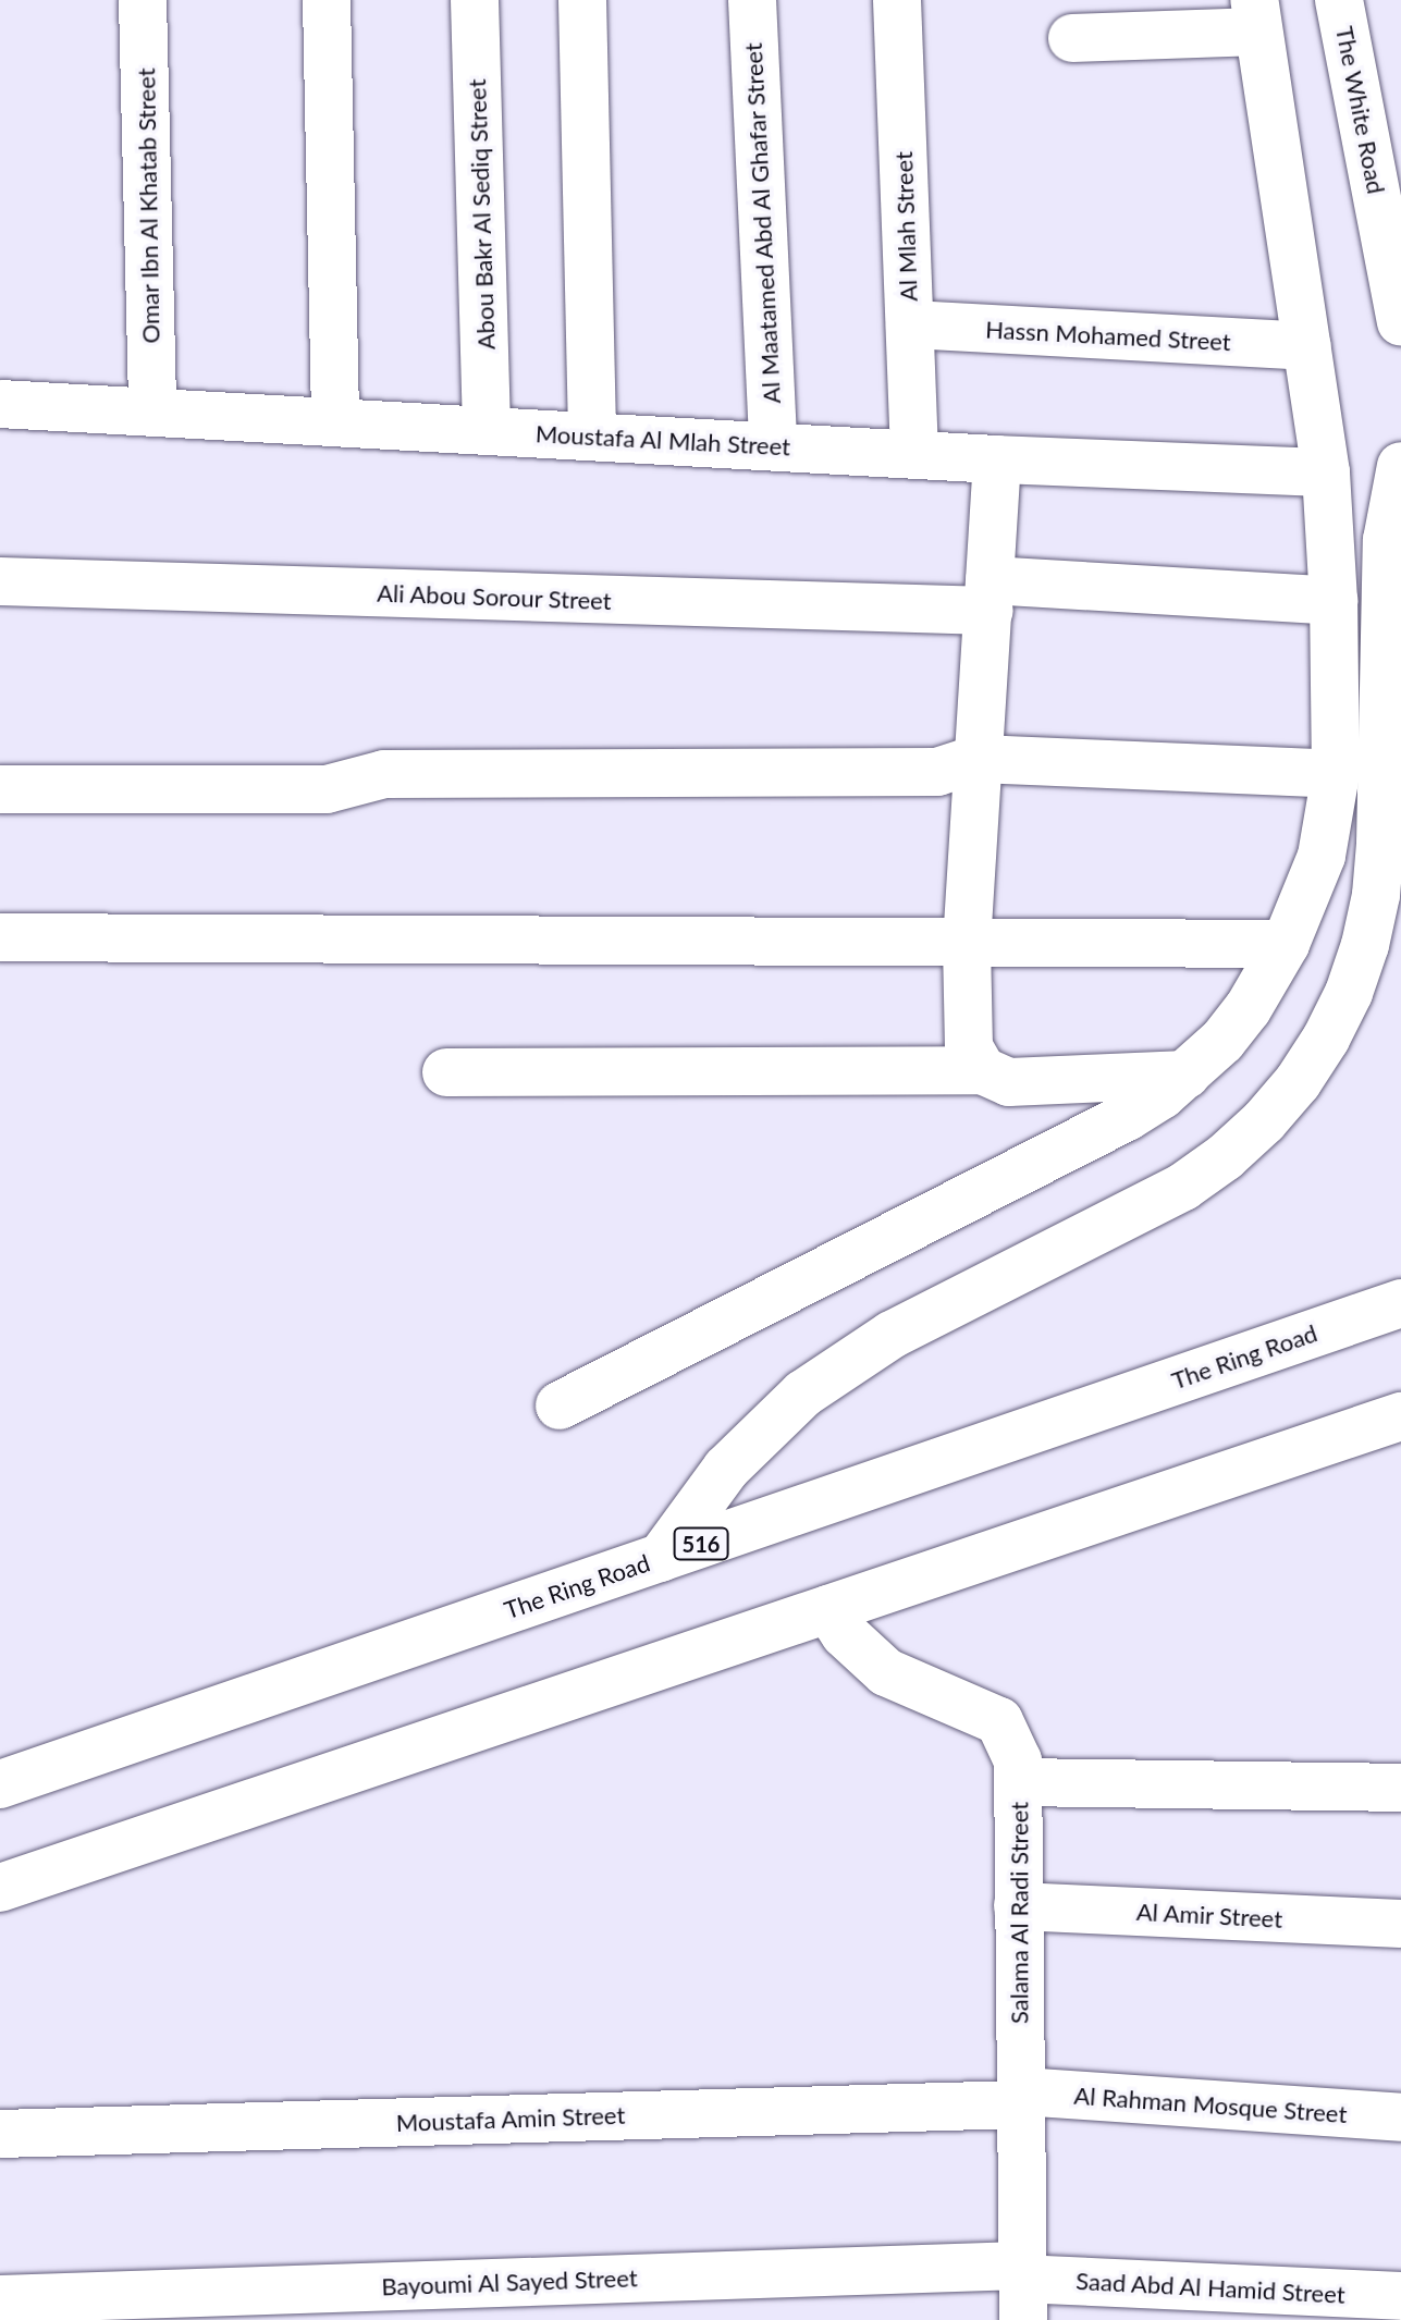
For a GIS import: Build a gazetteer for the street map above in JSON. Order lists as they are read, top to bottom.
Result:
{
  "streets": {
    "main road": [
      "The White Road",
      "Omar Ibn Al Khatab Street",
      "Abou Bakr Al Sediq Street",
      "Al Maatamed Abd Al Ghafar Street",
      "Al Mlah Street",
      "Hassn Mohamed Street",
      "Moustafa Al Mlah Street",
      "Ali Abou Sorour Street",
      "The Ring Road",
      "516",
      "Salama Al Radi Street",
      "Al Amir Street",
      "Al Rahman Mosque Street",
      "Moustafa Amin Street",
      "Bayoumi Al Sayed Street",
      "Saad Abd Al Hamid Street"
    ]
  },
  "crossings": [
    ["Omar Ibn Al Khatab Street", "Moustafa Al Mlah Street"],
    ["Abou Bakr Al Sediq Street", "Moustafa Al Mlah Street"],
    ["Al Maatamed Abd Al Ghafar Street", "Moustafa Al Mlah Street"],
    ["Al Mlah Street", "Hassn Mohamed Street"],
    ["Al Mlah Street", "Moustafa Al Mlah Street"],
    ["Salama Al Radi Street", "Al Amir Street"],
    ["Salama Al Radi Street", "Al Rahman Mosque Street"],
    ["Salama Al Radi Street", "Moustafa Amin Street"],
    ["Salama Al Radi Street", "Bayoumi Al Sayed Street"],
    ["Salama Al Radi Street", "Saad Abd Al Hamid Street"],
    ["Al Rahman Mosque Street", "Moustafa Amin Street"],
    ["Bayoumi Al Sayed Street", "Saad Abd Al Hamid Street"]
  ]
}
